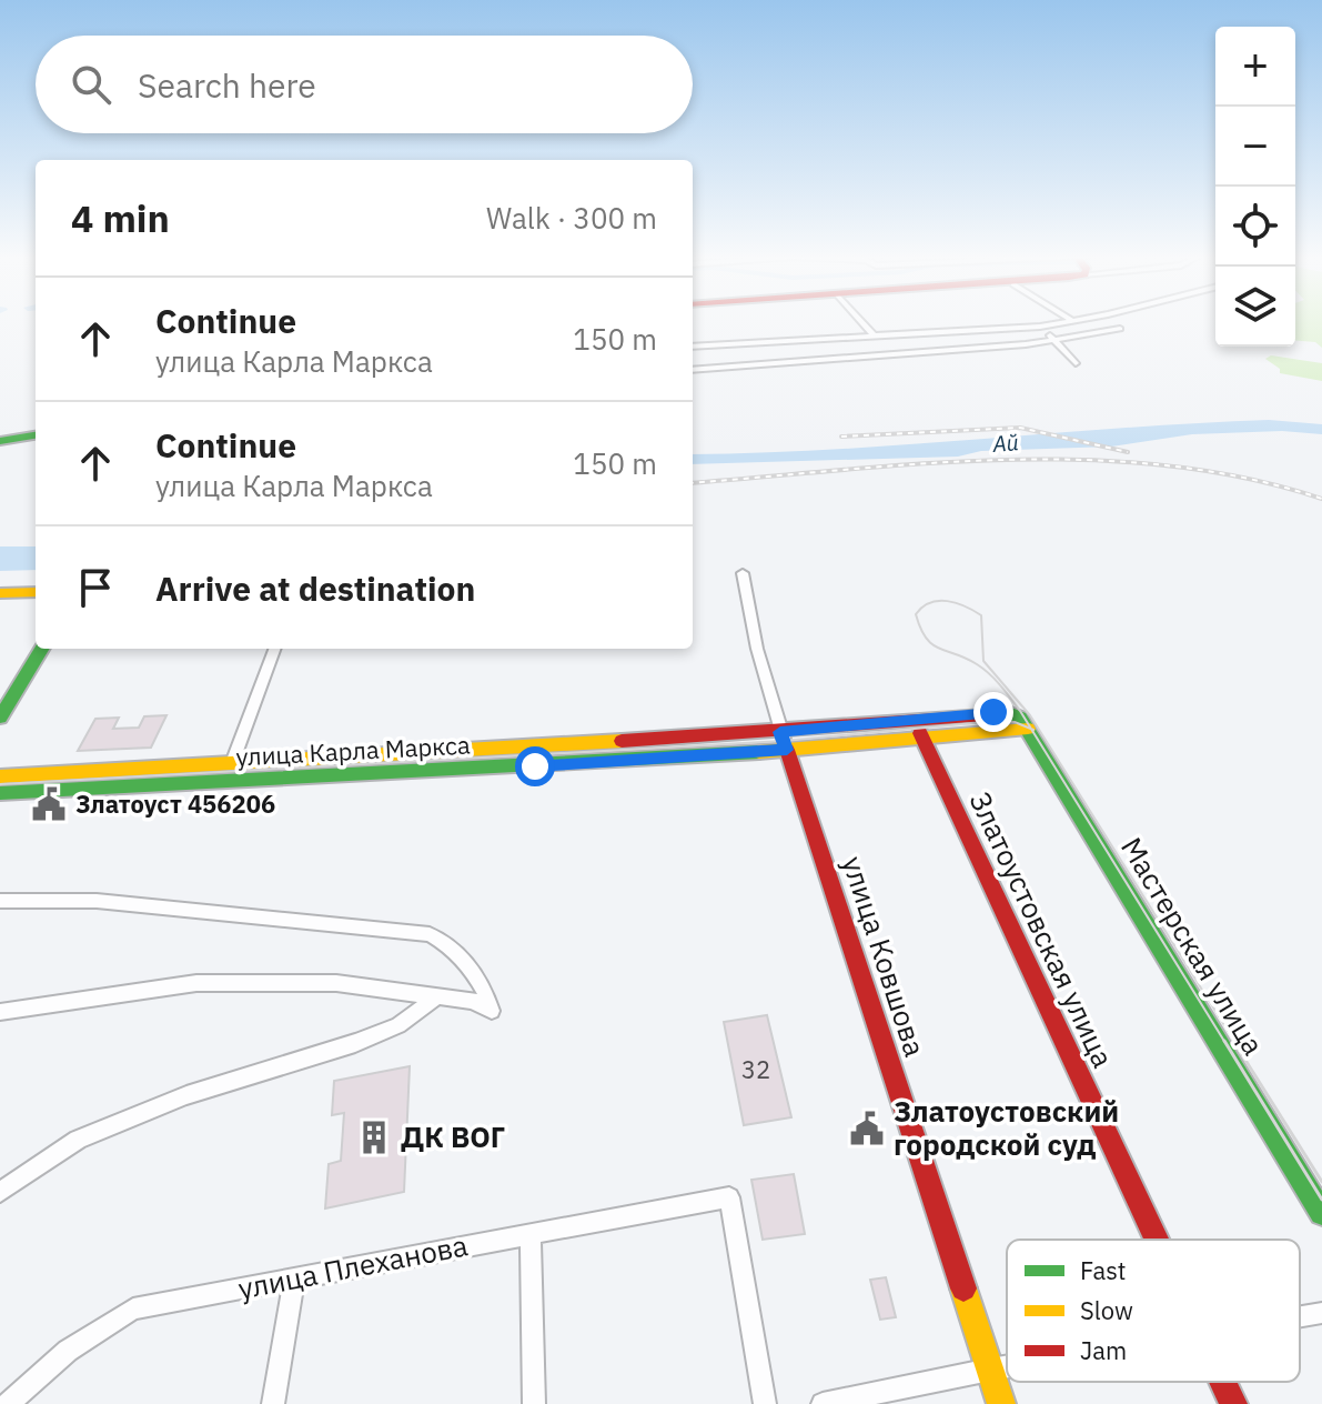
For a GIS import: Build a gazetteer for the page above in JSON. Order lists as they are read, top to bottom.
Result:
{
  "streets": {
    "main road": [
      "улица Карла Маркса",
      "Златоустовская улица",
      "Мастерская улица",
      "улица Ковшова"
    ],
    "street": ["улица Плеханова"]
  },
  "crossings": [
    ["улица Карла Маркса", "Златоустовская улица"],
    ["улица Карла Маркса", "Мастерская улица"],
    ["улица Карла Маркса", "улица Ковшова"]
  ],
  "water": ["Ай"],
  "places": {
    "public building": ["Златоуст 456206", "Златоустовский городской суд"],
    "building": ["ДК ВОГ"]
  },
  "house_numbers": ["32"],
  "legend": ["Fast", "Slow", "Jam"],
  "page": {
    "map_buttons": ["+", "−"],
    "search": "Search here",
    "heading": ["4 min", "Walk · 300 m"],
    "list": [
      ["Continue", "улица Карла Маркса", "150 m"],
      ["Continue", "улица Карла Маркса", "150 m"],
      "Arrive at destination"
    ]
  }
}
